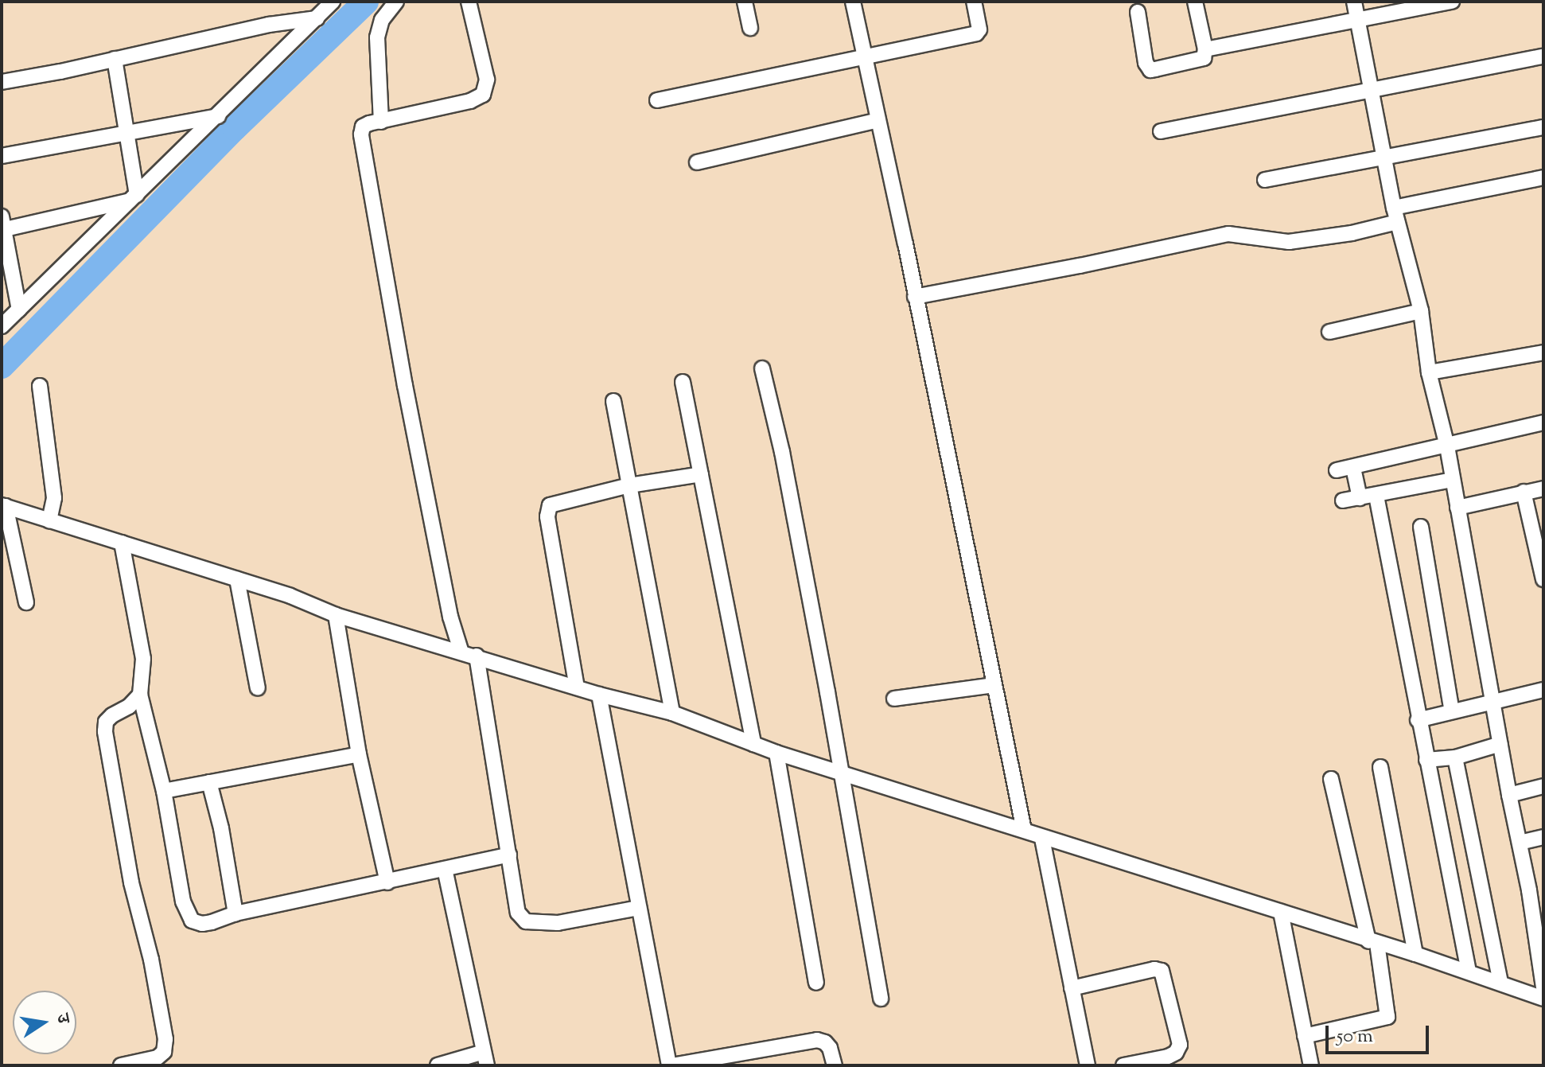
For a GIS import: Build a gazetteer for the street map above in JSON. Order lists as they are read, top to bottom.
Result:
{
  "scale_bar": "50 m",
  "north": "right"
}
